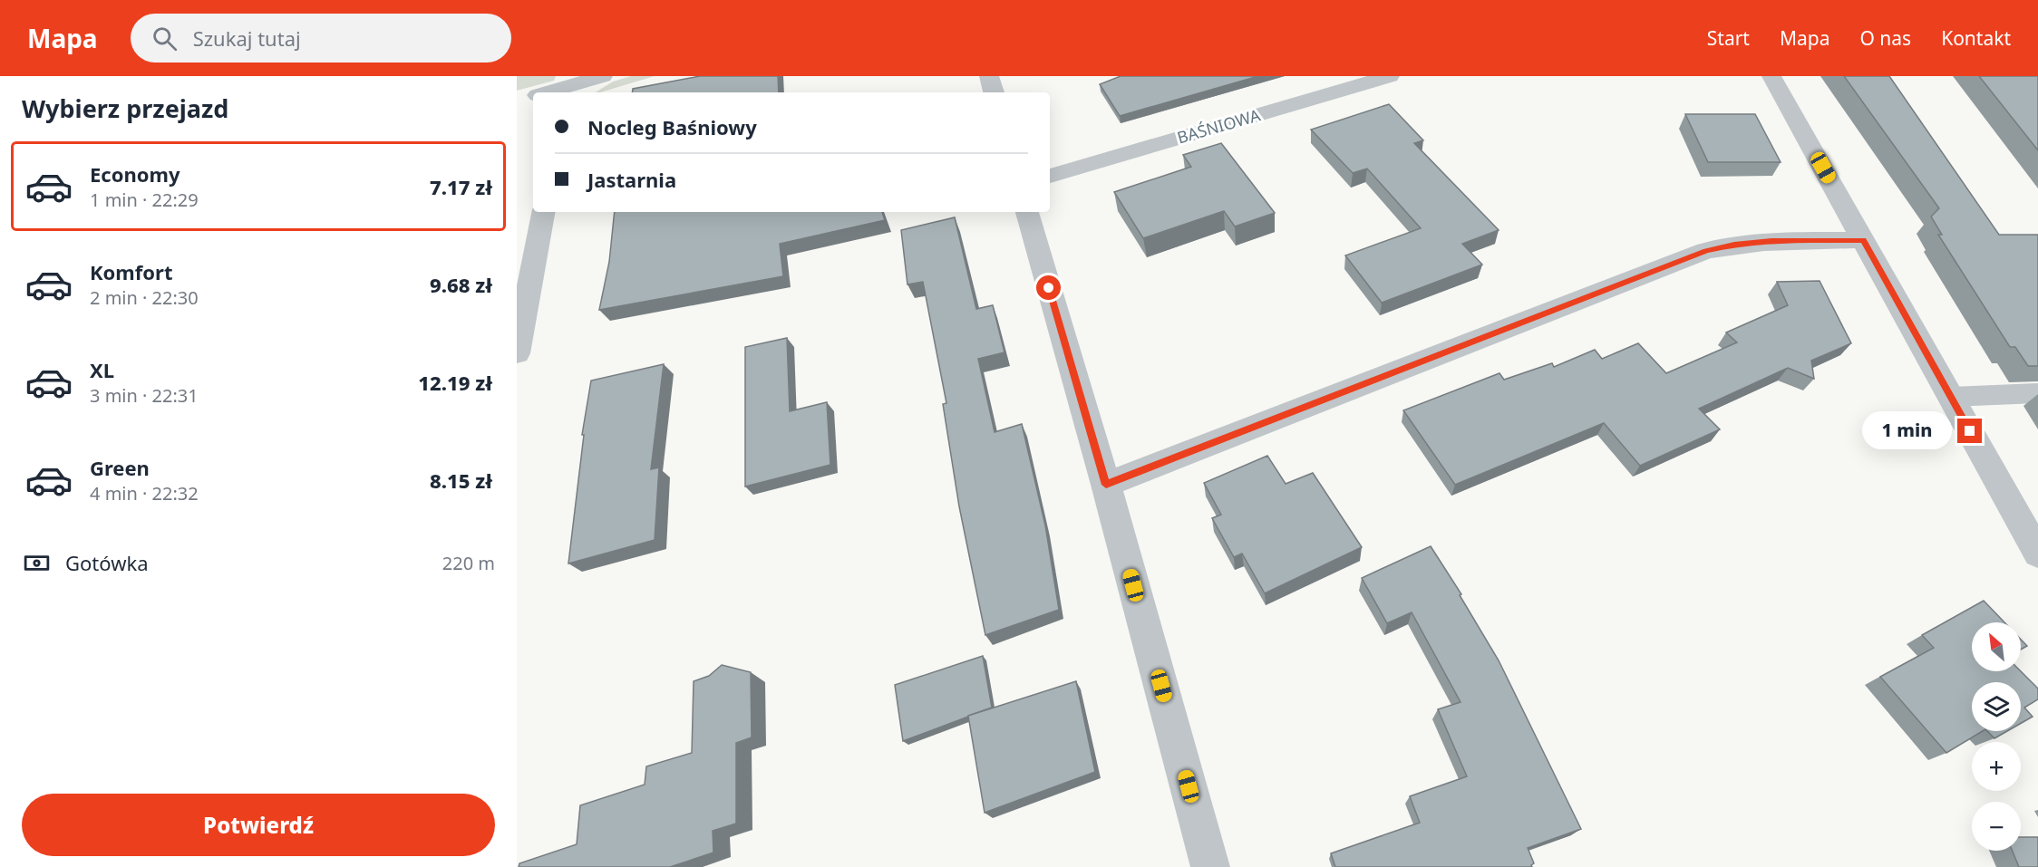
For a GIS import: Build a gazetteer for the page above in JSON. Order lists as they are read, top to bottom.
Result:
{
  "streets": {
    "street": ["BAŚNIOWA"]
  },
  "north": "top left",
  "page": {
    "header": "Mapa",
    "search": "Szukaj tutaj",
    "nav": [
      "Start",
      "Mapa",
      "O nas",
      "Kontakt"
    ],
    "heading": "Wybierz przejazd",
    "banner": ["Nocleg Baśniowy", "Jastarnia"],
    "list": [
      {
        "name": "Economy",
        "note": "1 min · 22:29",
        "value": "7.17 zł"
      },
      {
        "name": "Komfort",
        "note": "2 min · 22:30",
        "value": "9.68 zł"
      },
      {
        "name": "XL",
        "note": "3 min · 22:31",
        "value": "12.19 zł"
      },
      {
        "name": "Green",
        "note": "4 min · 22:32",
        "value": "8.15 zł"
      }
    ],
    "bubble": "1 min",
    "pay": ["Gotówka", "220 m"],
    "map_buttons": ["+", "−"],
    "buttons": "Potwierdź"
  }
}
